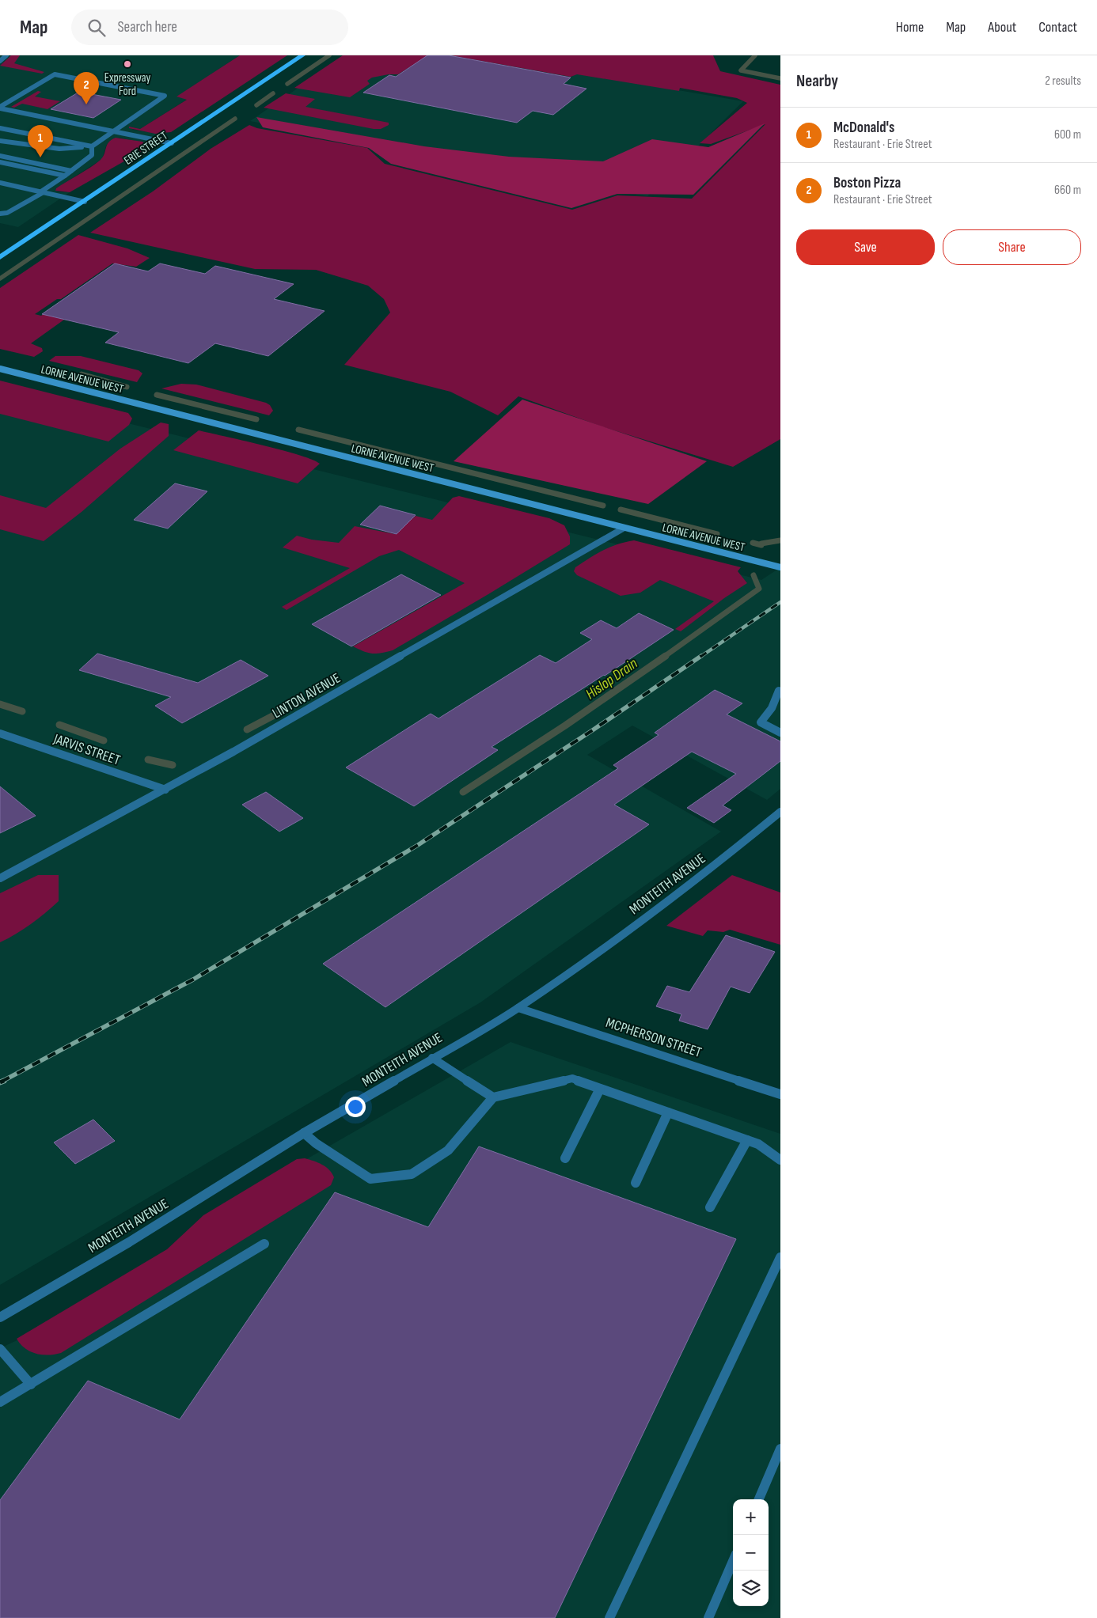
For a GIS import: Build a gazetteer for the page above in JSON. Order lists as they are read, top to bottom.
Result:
{
  "streets": {
    "main road": ["ERIE STREET", "LORNE AVENUE WEST"],
    "street": [
      "LINTON AVENUE",
      "JARVIS STREET",
      "MONTEITH AVENUE",
      "MCPHERSON STREET"
    ]
  },
  "crossings": [
    ["LORNE AVENUE WEST", "LINTON AVENUE"],
    ["LINTON AVENUE", "JARVIS STREET"],
    ["MONTEITH AVENUE", "MCPHERSON STREET"]
  ],
  "water": ["Hislop Drain"],
  "places": ["Expressway Ford"],
  "page": {
    "header": "Map",
    "search": "Search here",
    "nav": [
      "Home",
      "Map",
      "About",
      "Contact"
    ],
    "heading": ["Nearby", "2 results"],
    "pins": ["2", "1"],
    "list": [
      {
        "mark": "1",
        "name": "McDonald's",
        "note": "Restaurant · Erie Street",
        "value": "600 m"
      },
      {
        "mark": "2",
        "name": "Boston Pizza",
        "note": "Restaurant · Erie Street",
        "value": "660 m"
      }
    ],
    "buttons": ["Save", "Share"],
    "map_buttons": ["+", "−"]
  }
}
